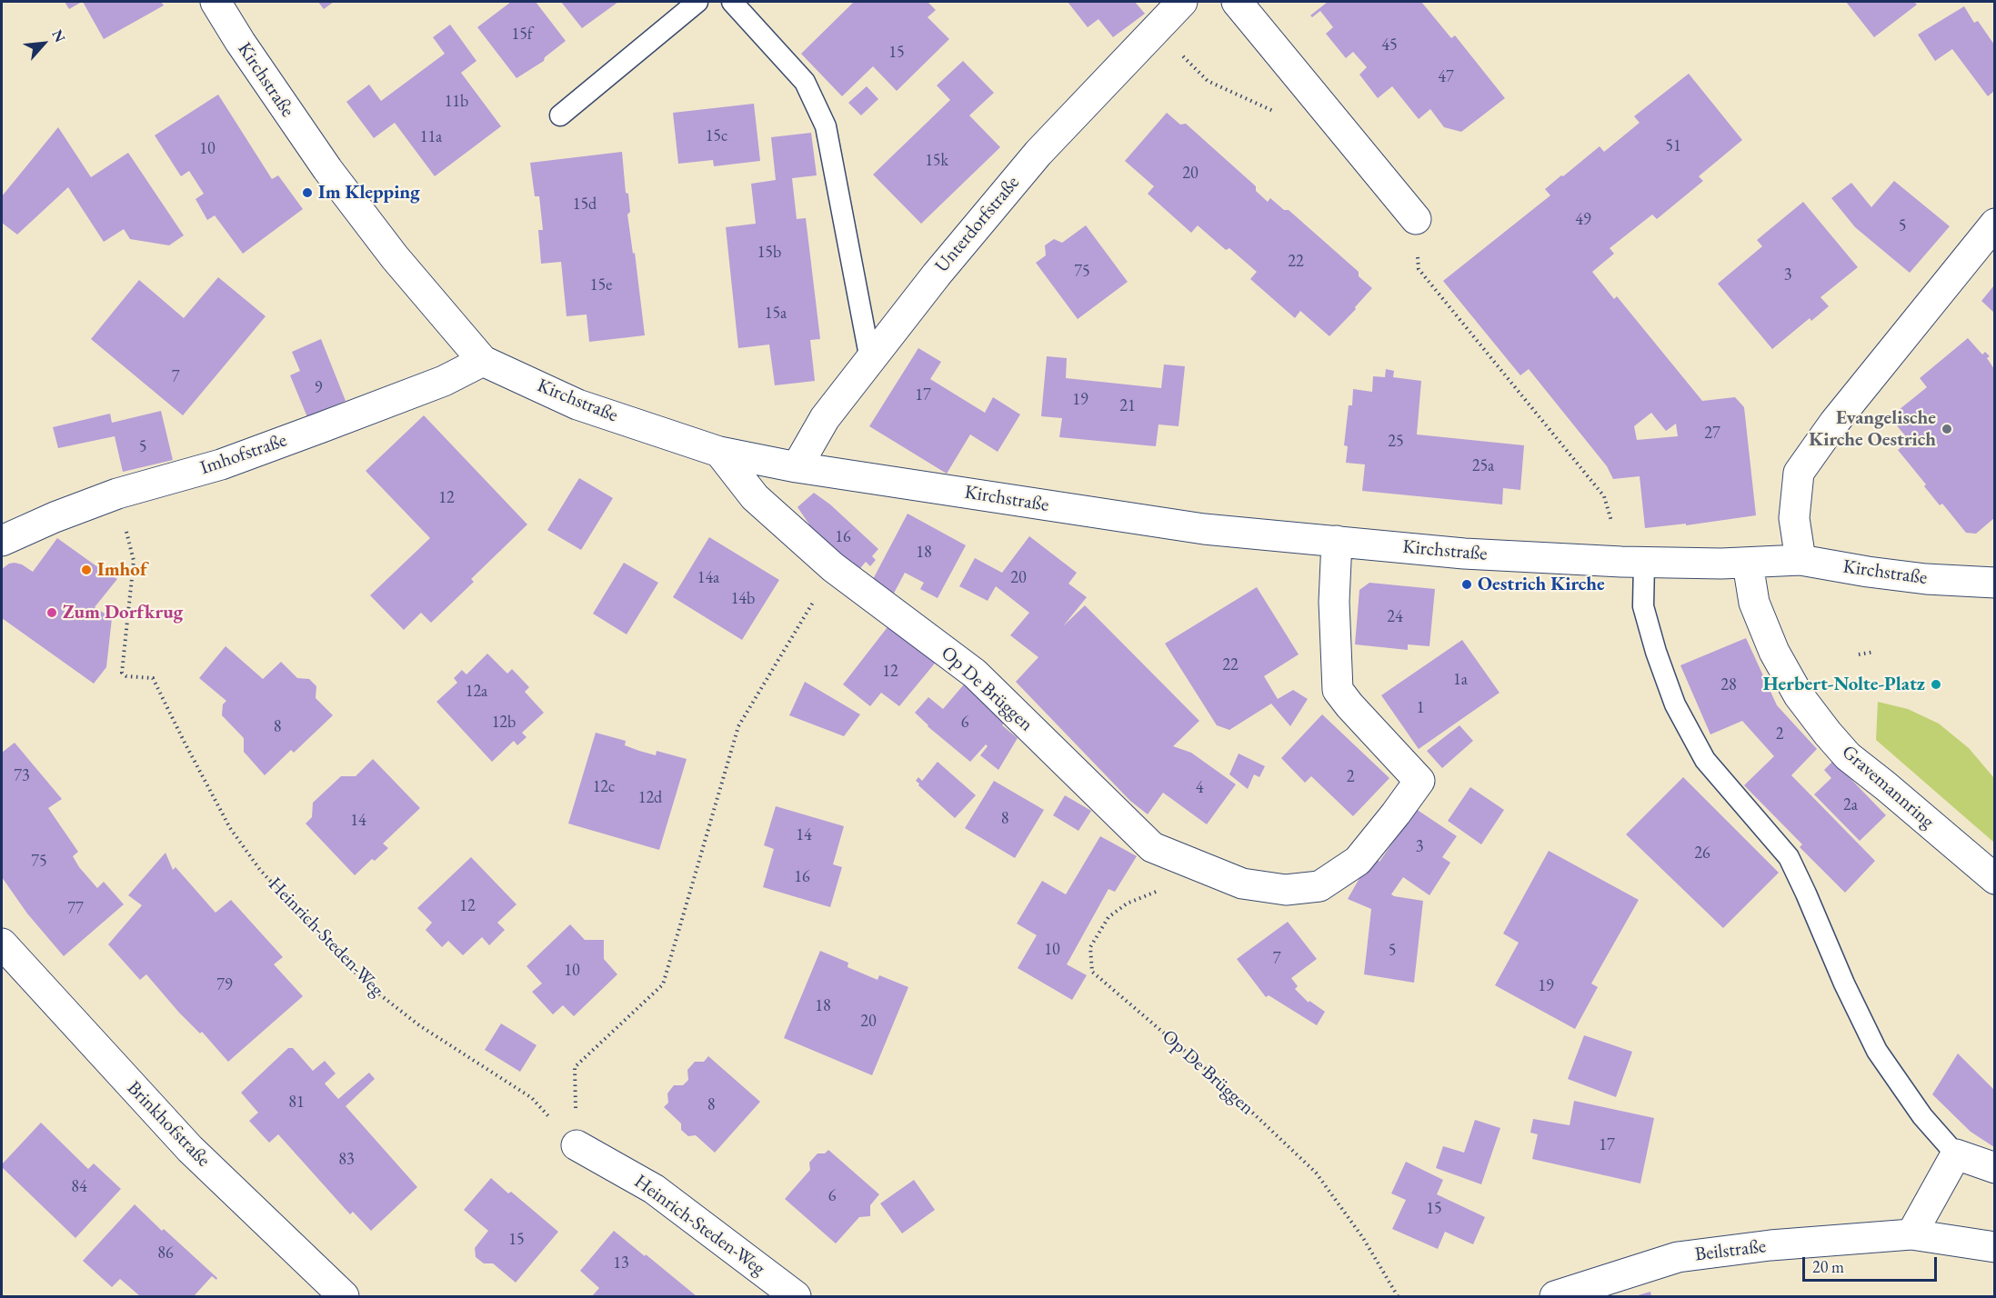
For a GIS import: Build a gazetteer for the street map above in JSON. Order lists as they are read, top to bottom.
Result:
{
  "streets": {
    "street": [
      "Kirchstraße",
      "Unterdorfstraße",
      "Imhofstraße",
      "Op De Brüggen",
      "Gravemannring",
      "Heinrich-Steden-Weg",
      "Brinkhofstraße",
      "Beilstraße"
    ]
  },
  "crossings": [
    ["Kirchstraße", "Unterdorfstraße"],
    ["Kirchstraße", "Imhofstraße"],
    ["Kirchstraße", "Op De Brüggen"],
    ["Kirchstraße", "Gravemannring"],
    ["Imhofstraße", "Heinrich-Steden-Weg"]
  ],
  "places": [
    "Im Klepping",
    "Evangelische Kirche Oestrich",
    "Imhof",
    "Oestrich Kirche",
    "Zum Dorfkrug",
    "Herbert-Nolte-Platz"
  ],
  "house_numbers": [
    "15f",
    "45",
    "15",
    "47",
    "11b",
    "15c",
    "11a",
    "51",
    "10",
    "15k",
    "20",
    "15d",
    "49",
    "5",
    "15b",
    "22",
    "75",
    "3",
    "15e",
    "15a",
    "7",
    "9",
    "17",
    "19",
    "21",
    "27",
    "25",
    "5",
    "25a",
    "12",
    "16",
    "18",
    "14a",
    "20",
    "14b",
    "24",
    "22",
    "12",
    "1a",
    "28",
    "12a",
    "1",
    "12b",
    "6",
    "8",
    "2",
    "73",
    "2",
    "12c",
    "4",
    "12d",
    "2a",
    "8",
    "14",
    "14",
    "3",
    "26",
    "75",
    "16",
    "12",
    "77",
    "10",
    "5",
    "7",
    "10",
    "79",
    "19",
    "18",
    "20",
    "81",
    "8",
    "17",
    "83",
    "84",
    "6",
    "15",
    "15",
    "86",
    "13"
  ],
  "scale_bar": "20 m",
  "north": "top right"
}
